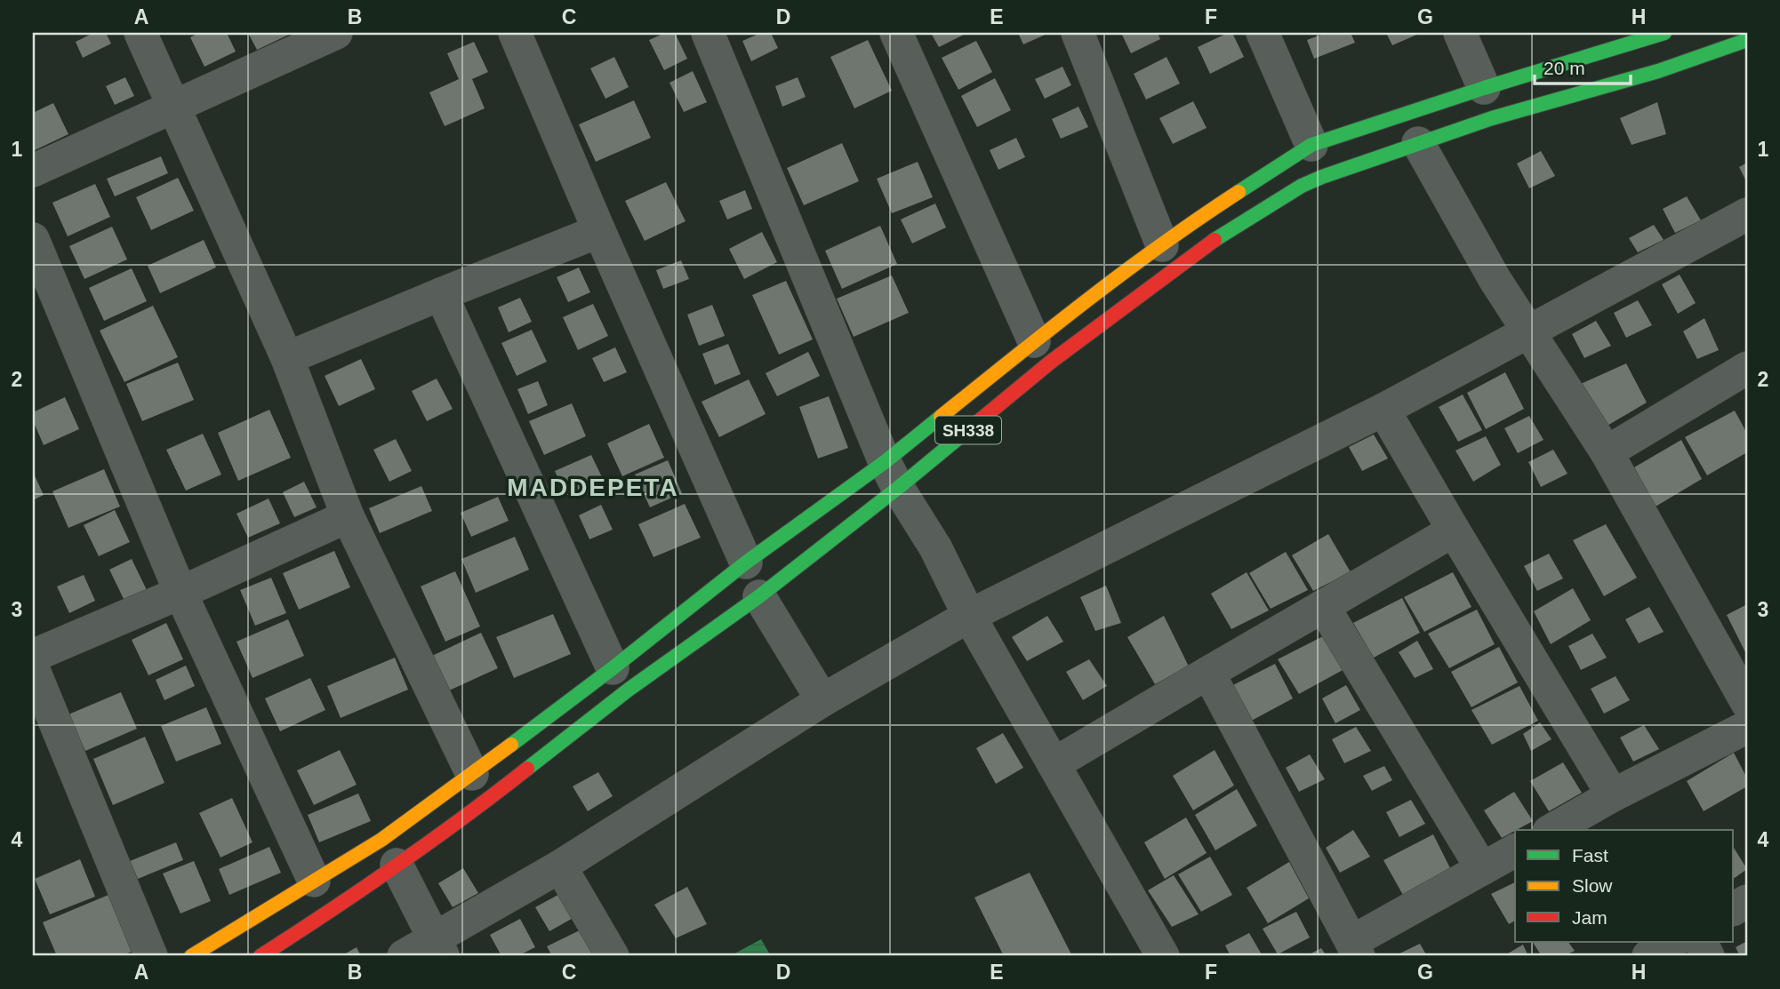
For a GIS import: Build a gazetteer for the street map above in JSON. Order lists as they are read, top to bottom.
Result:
{
  "streets": {
    "main road": ["SH338"]
  },
  "districts": ["MADDEPETA"],
  "legend": ["Fast", "Slow", "Jam"],
  "scale_bar": "20 m",
  "grid": {
    "columns": [
      "A",
      "B",
      "C",
      "D",
      "E",
      "F",
      "G",
      "H"
    ],
    "rows": [
      "1",
      "2",
      "3",
      "4"
    ]
  }
}
